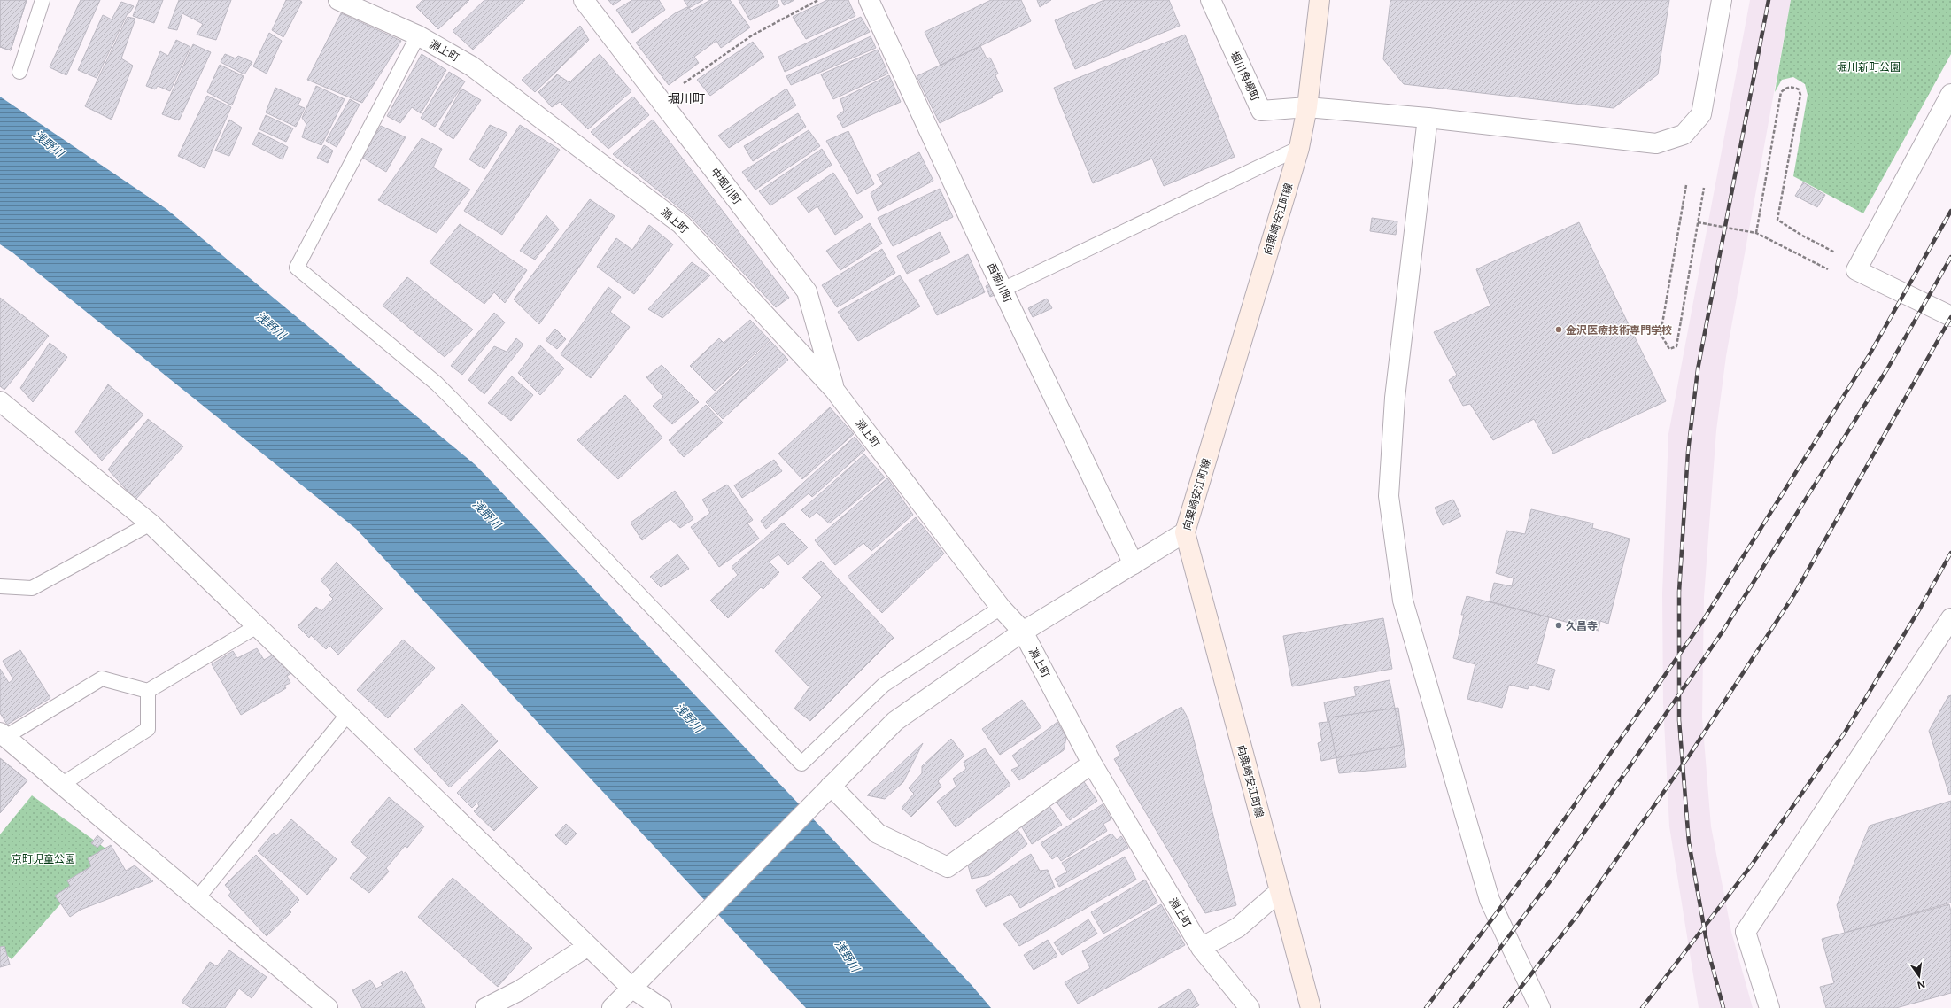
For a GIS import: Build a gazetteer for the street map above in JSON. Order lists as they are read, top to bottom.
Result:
{
  "streets": {
    "main road": ["向粟崎安江町線"],
    "street": [
      "淵上町",
      "堀川角場町",
      "中堀川町",
      "西堀川町"
    ]
  },
  "crossings": [
    ["淵上町", "中堀川町"],
    ["堀川角場町", "向粟崎安江町線"]
  ],
  "districts": ["堀川町"],
  "water": ["浅野川"],
  "parks": ["堀川新町公園", "京町児童公園"],
  "places": ["金沢医療技術専門学校", "久昌寺"],
  "north": "bottom"
}
